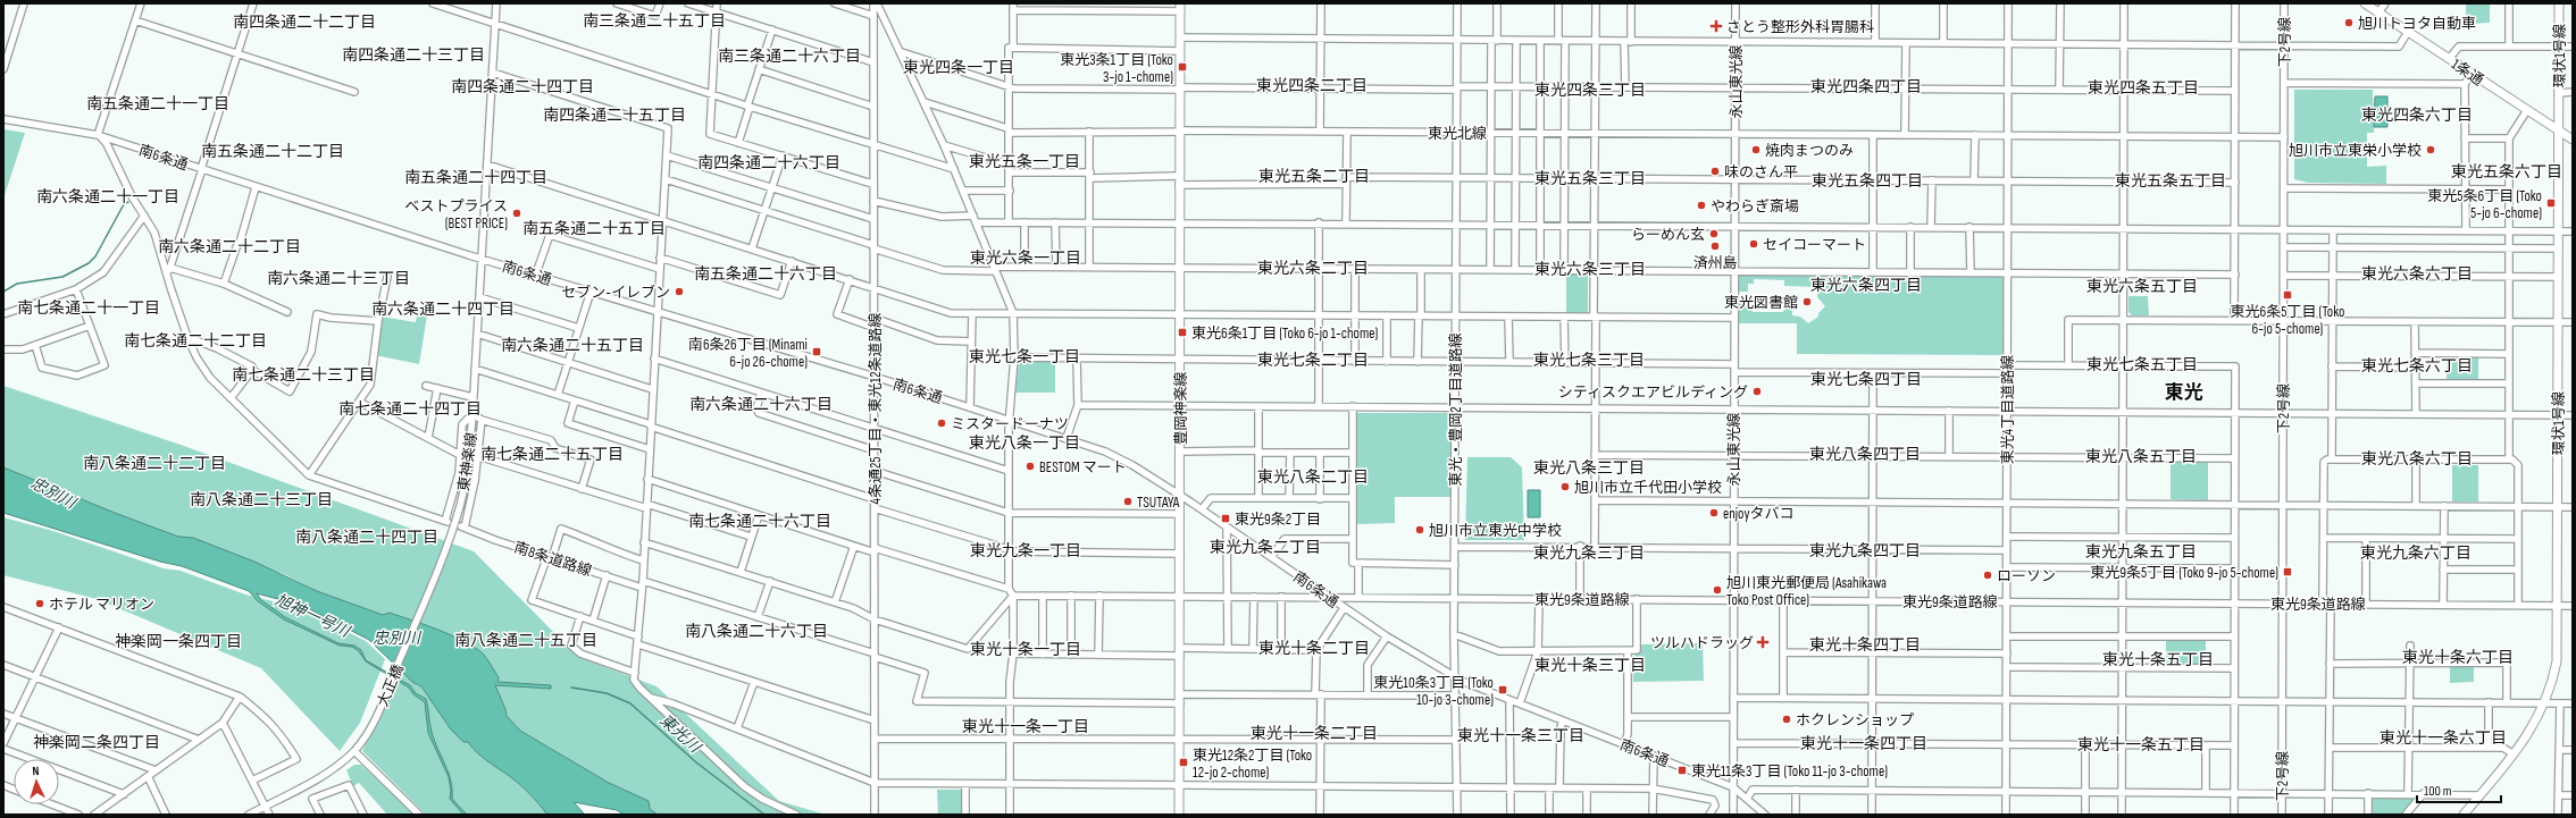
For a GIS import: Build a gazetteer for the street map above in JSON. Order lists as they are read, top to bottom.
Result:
{
  "streets": {
    "main road": ["環状1号線", "1条通", "豊岡神楽線"],
    "street": [
      "下2号線",
      "永山東光線",
      "東光北線",
      "南6条通",
      "4条通25丁目・東光12条道路線",
      "東光・豊岡2丁目道路線",
      "東光4丁目道路線",
      "東神楽線",
      "南8条道路線",
      "東光9条道路線",
      "大正橋"
    ]
  },
  "crossings": [
    ["下2号線", "東光北線"],
    ["下2号線", "東光9条道路線"],
    ["環状1号線", "1条通"],
    ["環状1号線", "東光9条道路線"],
    ["永山東光線", "東光北線"],
    ["永山東光線", "南6条通"],
    ["永山東光線", "東光9条道路線"],
    ["東光北線", "豊岡神楽線"],
    ["東光北線", "東光・豊岡2丁目道路線"],
    ["東光北線", "東光4丁目道路線"],
    ["南6条通", "4条通25丁目・東光12条道路線"],
    ["南6条通", "豊岡神楽線"],
    ["南6条通", "東光・豊岡2丁目道路線"],
    ["南6条通", "東神楽線"],
    ["南6条通", "東光9条道路線"],
    ["4条通25丁目・東光12条道路線", "南8条道路線"],
    ["豊岡神楽線", "東光9条道路線"],
    ["東光・豊岡2丁目道路線", "東光9条道路線"],
    ["東光4丁目道路線", "東光9条道路線"],
    ["東神楽線", "大正橋"]
  ],
  "districts": [
    "南三条通二十五丁目",
    "南四条通二十二丁目",
    "南四条通二十三丁目",
    "南三条通二十六丁目",
    "東光四条一丁目",
    "東光四条二丁目",
    "南四条通二十四丁目",
    "東光四条四丁目",
    "東光四条五丁目",
    "東光四条三丁目",
    "南五条通二十一丁目",
    "南四条通二十五丁目",
    "東光四条六丁目",
    "南五条通二十二丁目",
    "東光五条一丁目",
    "南四条通二十六丁目",
    "東光五条六丁目",
    "東光五条二丁目",
    "南五条通二十四丁目",
    "東光五条三丁目",
    "東光五条四丁目",
    "東光五条五丁目",
    "南六条通二十一丁目",
    "南五条通二十五丁目",
    "南六条通二十二丁目",
    "東光六条一丁目",
    "東光六条二丁目",
    "東光六条三丁目",
    "南五条通二十六丁目",
    "東光六条六丁目",
    "南六条通二十三丁目",
    "東光六条四丁目",
    "東光六条五丁目",
    "南七条通二十一丁目",
    "南六条通二十四丁目",
    "南七条通二十二丁目",
    "南六条通二十五丁目",
    "東光七条一丁目",
    "東光七条二丁目",
    "東光七条三丁目",
    "東光七条五丁目",
    "東光七条六丁目",
    "南七条通二十三丁目",
    "東光七条四丁目",
    "東光",
    "南六条通二十六丁目",
    "南七条通二十四丁目",
    "東光八条一丁目",
    "南七条通二十五丁目",
    "東光八条四丁目",
    "東光八条五丁目",
    "東光八条六丁目",
    "南八条通二十二丁目",
    "東光八条三丁目",
    "東光八条二丁目",
    "南八条通二十三丁目",
    "南七条通二十六丁目",
    "南八条通二十四丁目",
    "東光九条二丁目",
    "東光九条一丁目",
    "東光九条四丁目",
    "東光九条五丁目",
    "東光九条三丁目",
    "東光九条六丁目",
    "南八条通二十六丁目",
    "南八条通二十五丁目",
    "神楽岡一条四丁目",
    "東光十条四丁目",
    "東光十条二丁目",
    "東光十条一丁目",
    "東光十条六丁目",
    "東光十条五丁目",
    "東光十条三丁目",
    "東光十一条一丁目",
    "東光十一条二丁目",
    "東光十一条三丁目",
    "東光十一条六丁目",
    "神楽岡二条四丁目",
    "東光十一条四丁目",
    "東光十一条五丁目"
  ],
  "water": ["忠別川", "旭神一号川", "東光川"],
  "places": {
    "other": [
      "旭川トヨタ自動車",
      "焼肉まつのみ",
      "旭川市立東栄小学校",
      "味のさん平",
      "やわらぎ斎場",
      "ベストプライス (BEST PRICE)",
      "らーめん玄",
      "セイコーマート",
      "済州島",
      "セブン-イレブン",
      "東光図書館",
      "シティスクエアビルディング",
      "ミスタードーナツ",
      "BESTOM マート",
      "旭川市立千代田小学校",
      "TSUTAYA",
      "enjoyタバコ",
      "旭川市立東光中学校",
      "ローソン",
      "旭川東光郵便局 (Asahikawa Toko Post Office)",
      "ホテル マリオン",
      "ホクレンショップ"
    ],
    "health": ["さとう整形外科胃腸科", "ツルハドラッグ"],
    "transit": [
      "東光3条1丁目 (Toko 3-jo 1-chome)",
      "東光5条6丁目 (Toko 5-jo 6-chome)",
      "東光6条5丁目 (Toko 6-jo 5-chome)",
      "東光6条1丁目 (Toko 6-jo 1-chome)",
      "南6条26丁目 (Minami 6-jo 26-chome)",
      "東光9条2丁目",
      "東光9条5丁目 (Toko 9-jo 5-chome)",
      "東光10条3丁目 (Toko 10-jo 3-chome)",
      "東光12条2丁目 (Toko 12-jo 2-chome)",
      "東光11条3丁目 (Toko 11-jo 3-chome)"
    ]
  },
  "scale_bar": "100 m",
  "north": "top"
}
